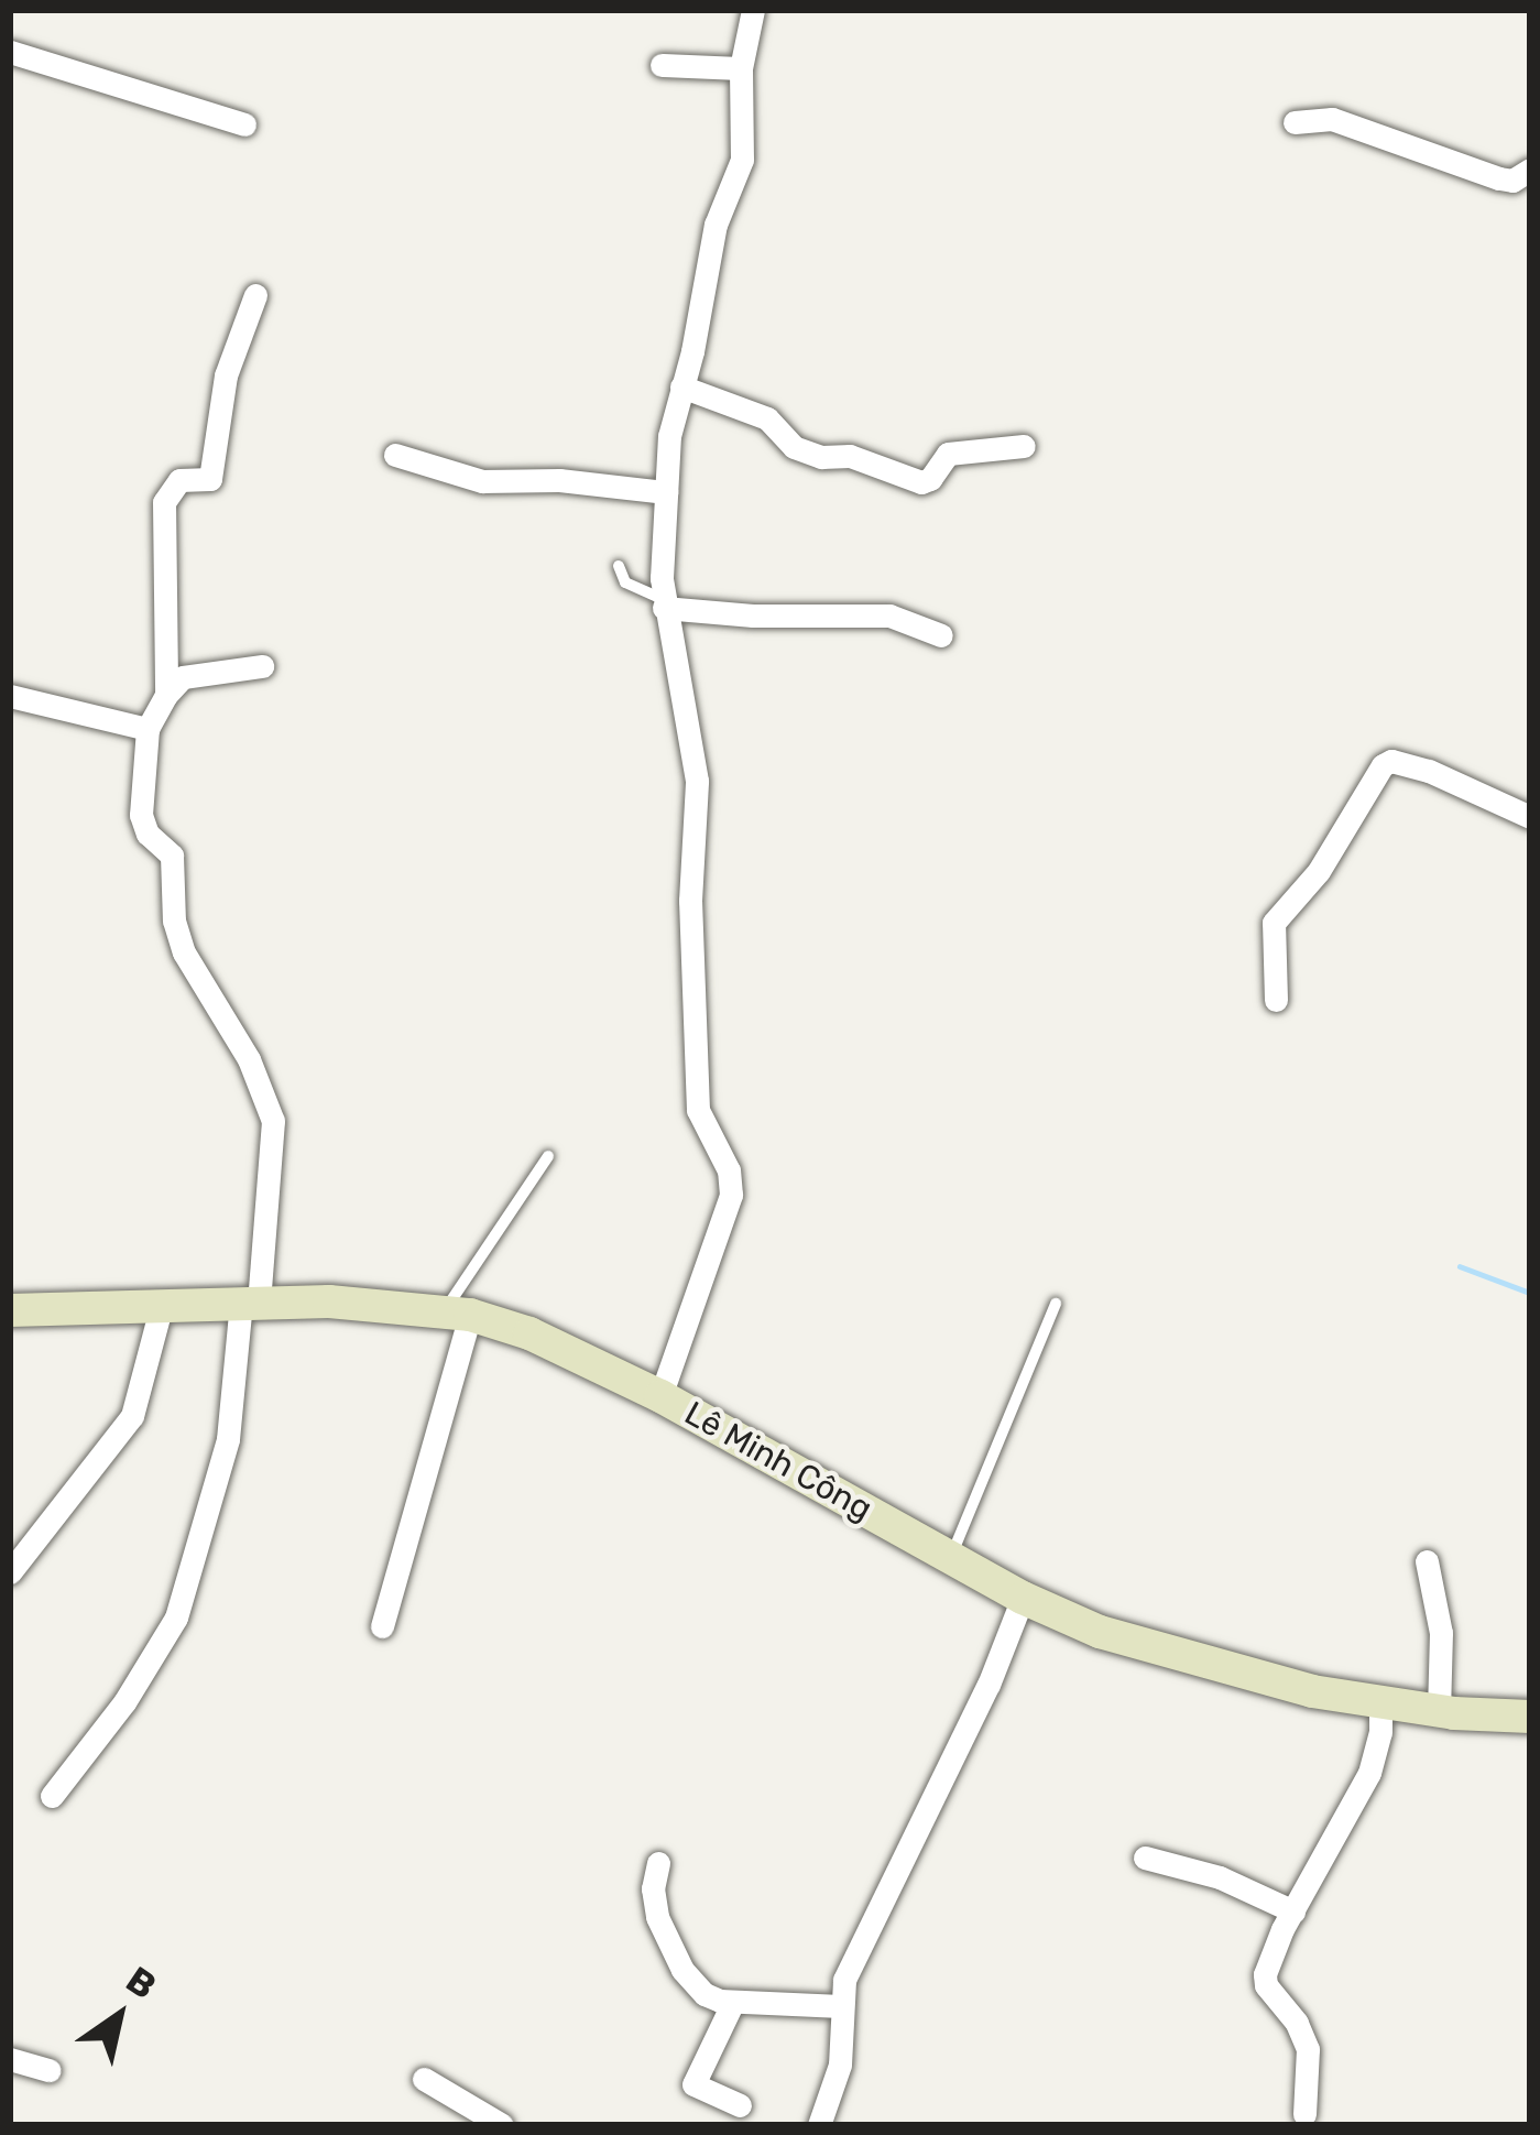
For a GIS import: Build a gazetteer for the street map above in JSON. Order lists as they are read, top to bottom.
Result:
{
  "streets": {
    "main road": ["Lê Minh Công"]
  },
  "north": "top right"
}
